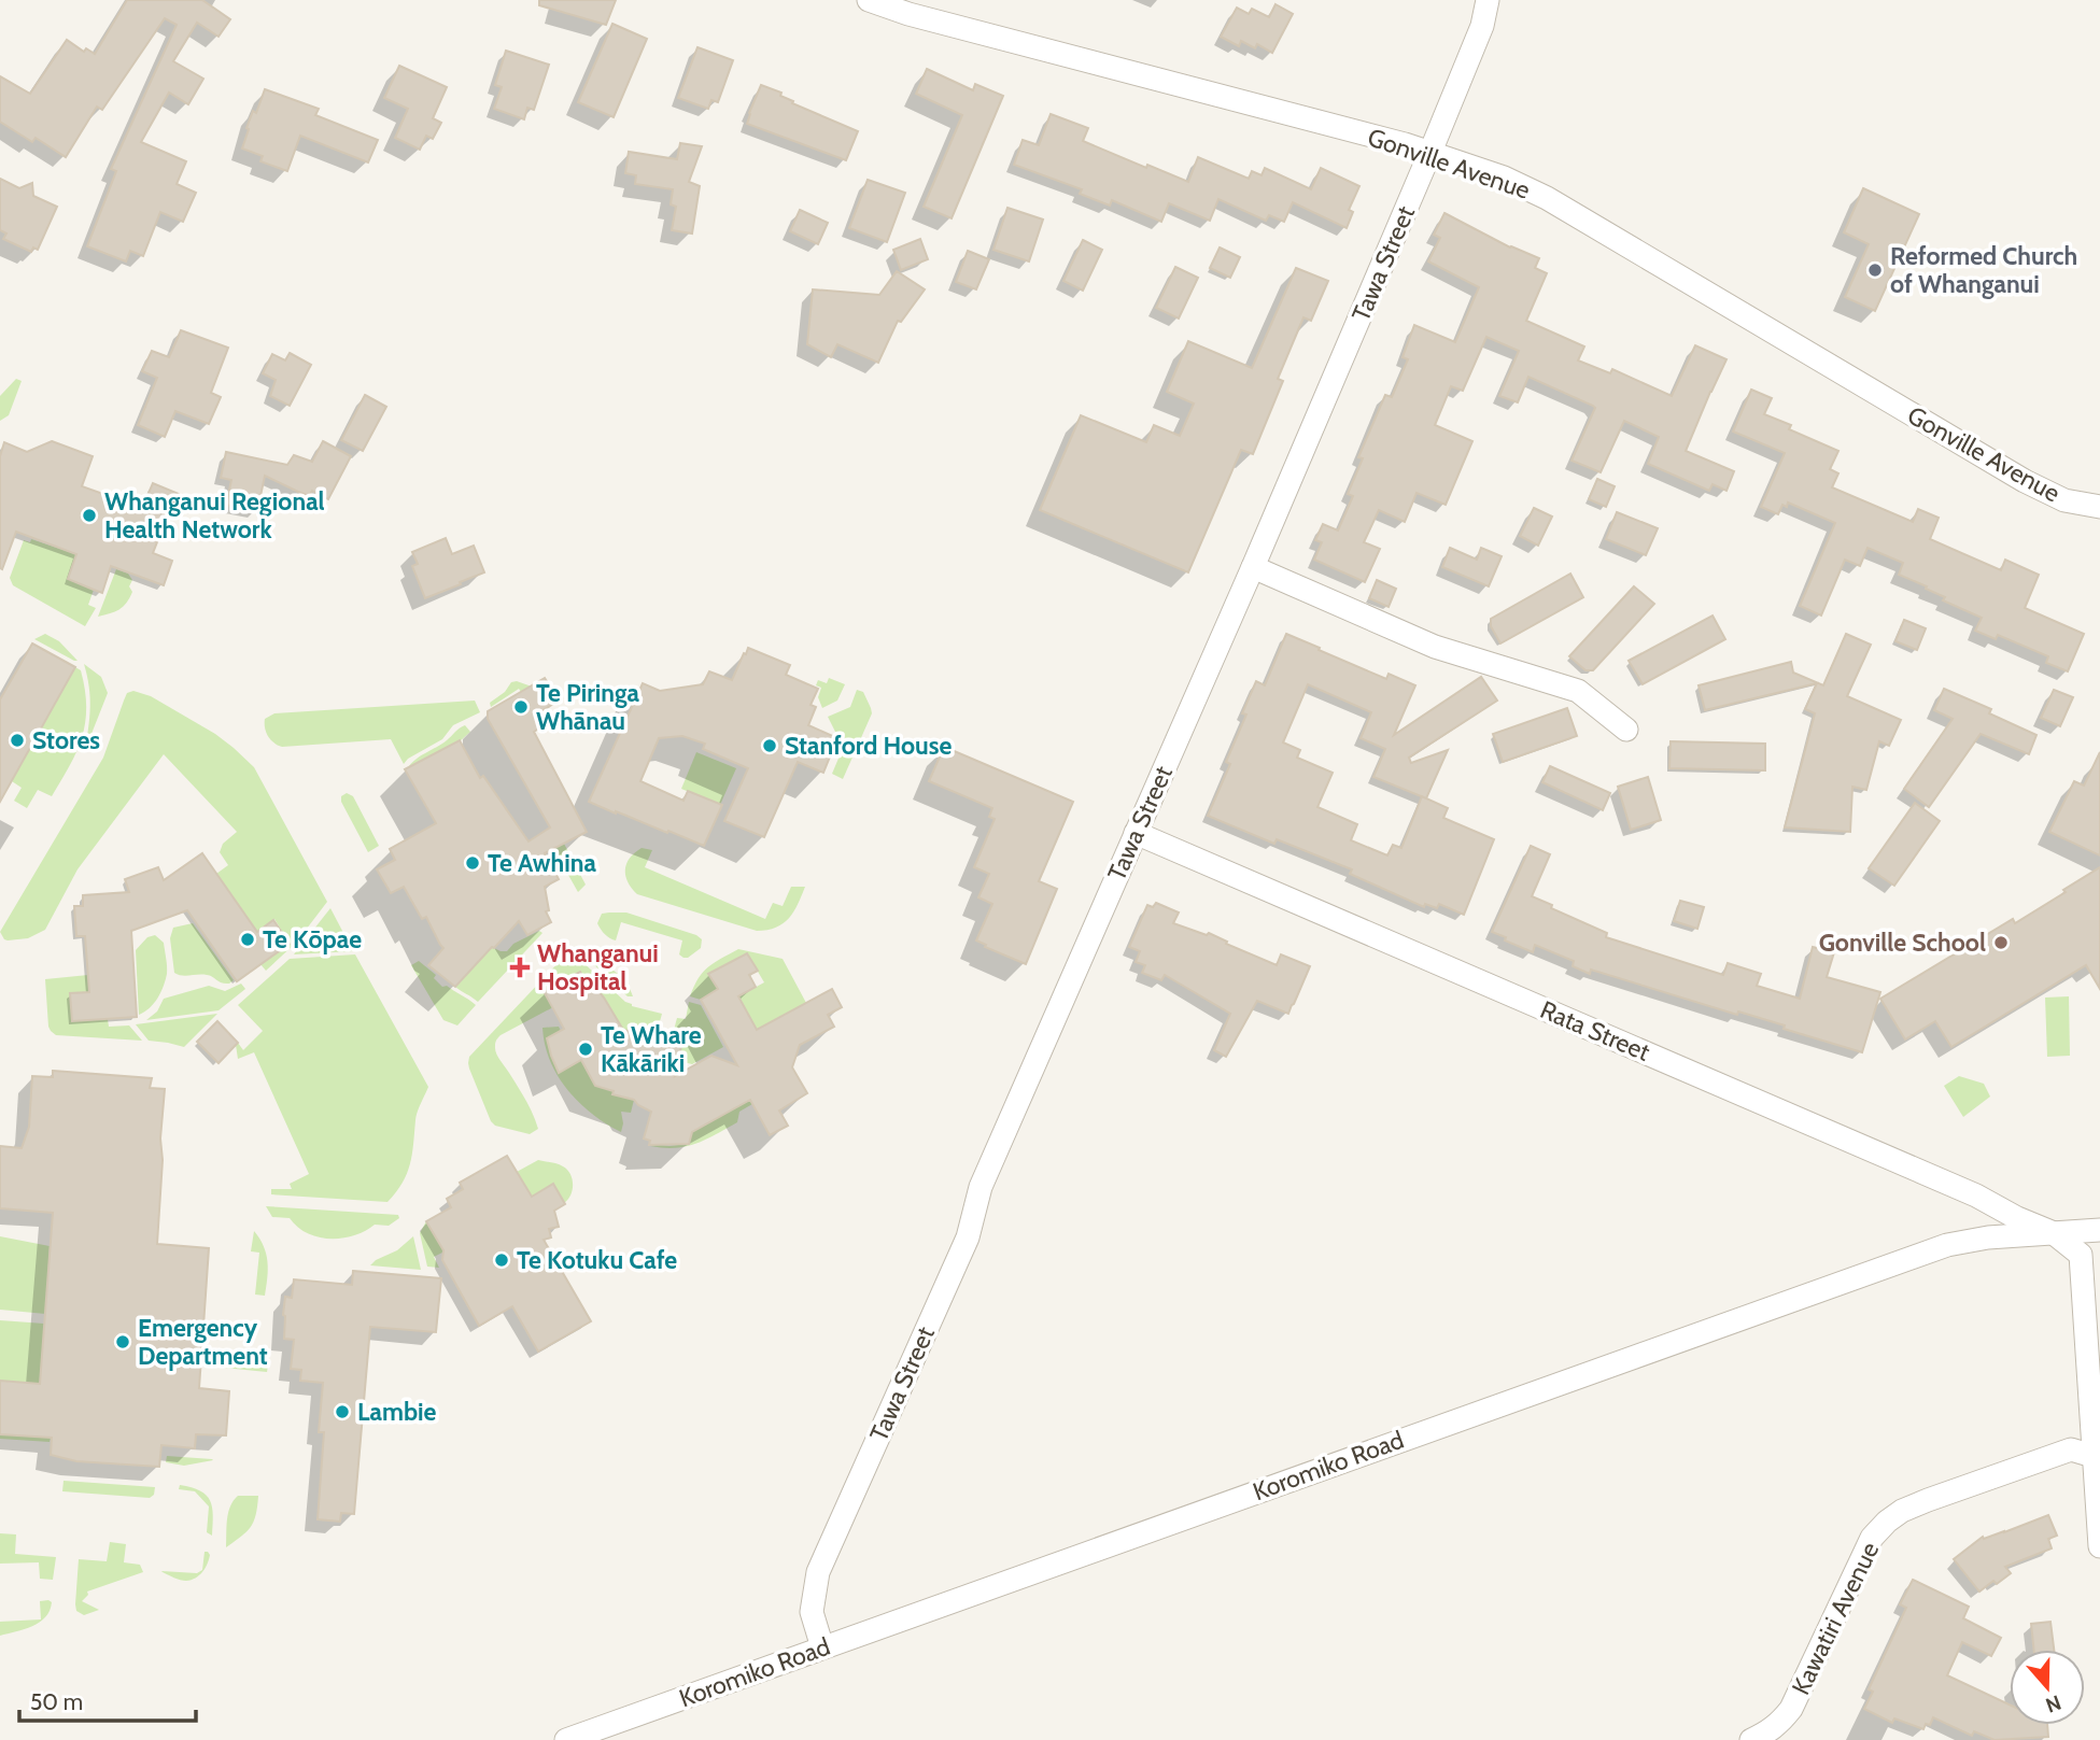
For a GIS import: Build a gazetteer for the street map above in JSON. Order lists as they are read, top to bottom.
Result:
{
  "streets": {
    "street": [
      "Gonville Avenue",
      "Tawa Street",
      "Rata Street",
      "Koromiko Road",
      "Kawatiri Avenue"
    ]
  },
  "crossings": [
    ["Gonville Avenue", "Tawa Street"],
    ["Tawa Street", "Rata Street"],
    ["Tawa Street", "Koromiko Road"],
    ["Rata Street", "Koromiko Road"]
  ],
  "places": {
    "other": [
      "Reformed Church of Whanganui",
      "Whanganui Regional Health Network",
      "Te Piringa Whānau",
      "Stores",
      "Stanford House",
      "Te Awhina",
      "Te Kōpae",
      "Gonville School",
      "Te Whare Kākāriki",
      "Te Kotuku Cafe",
      "Emergency Department",
      "Lambie"
    ],
    "health": ["Whanganui Hospital"]
  },
  "scale_bar": "50 m",
  "north": "bottom"
}
